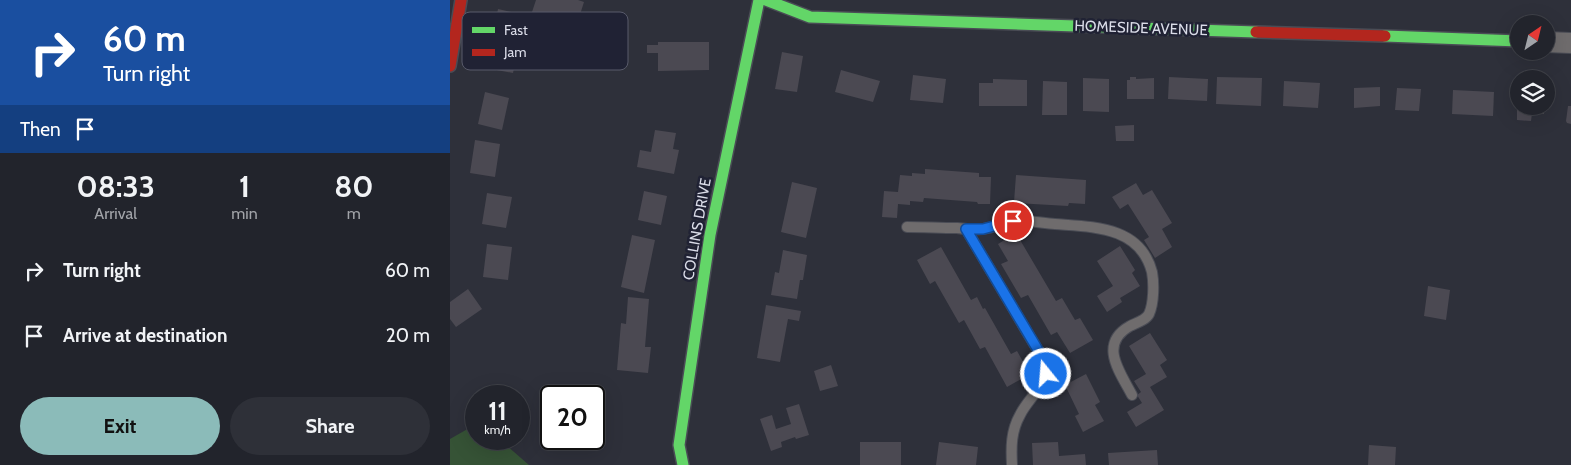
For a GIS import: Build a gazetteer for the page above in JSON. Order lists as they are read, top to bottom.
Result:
{
  "streets": {
    "street": ["HOMESIDE AVENUE", "COLLINS DRIVE"]
  },
  "legend": ["Fast", "Jam"],
  "north": "top right",
  "page": {
    "turn": ["60 m", "Turn right"],
    "then": "Then",
    "eta": [
      "08:33",
      "Arrival",
      "1",
      "min",
      "80",
      "m"
    ],
    "list": [
      {
        "name": "Turn right",
        "value": "60 m"
      },
      {
        "name": "Arrive at destination",
        "value": "20 m"
      }
    ],
    "speed": "11 km/h",
    "limit": "20",
    "buttons": ["Exit", "Share"]
  }
}
